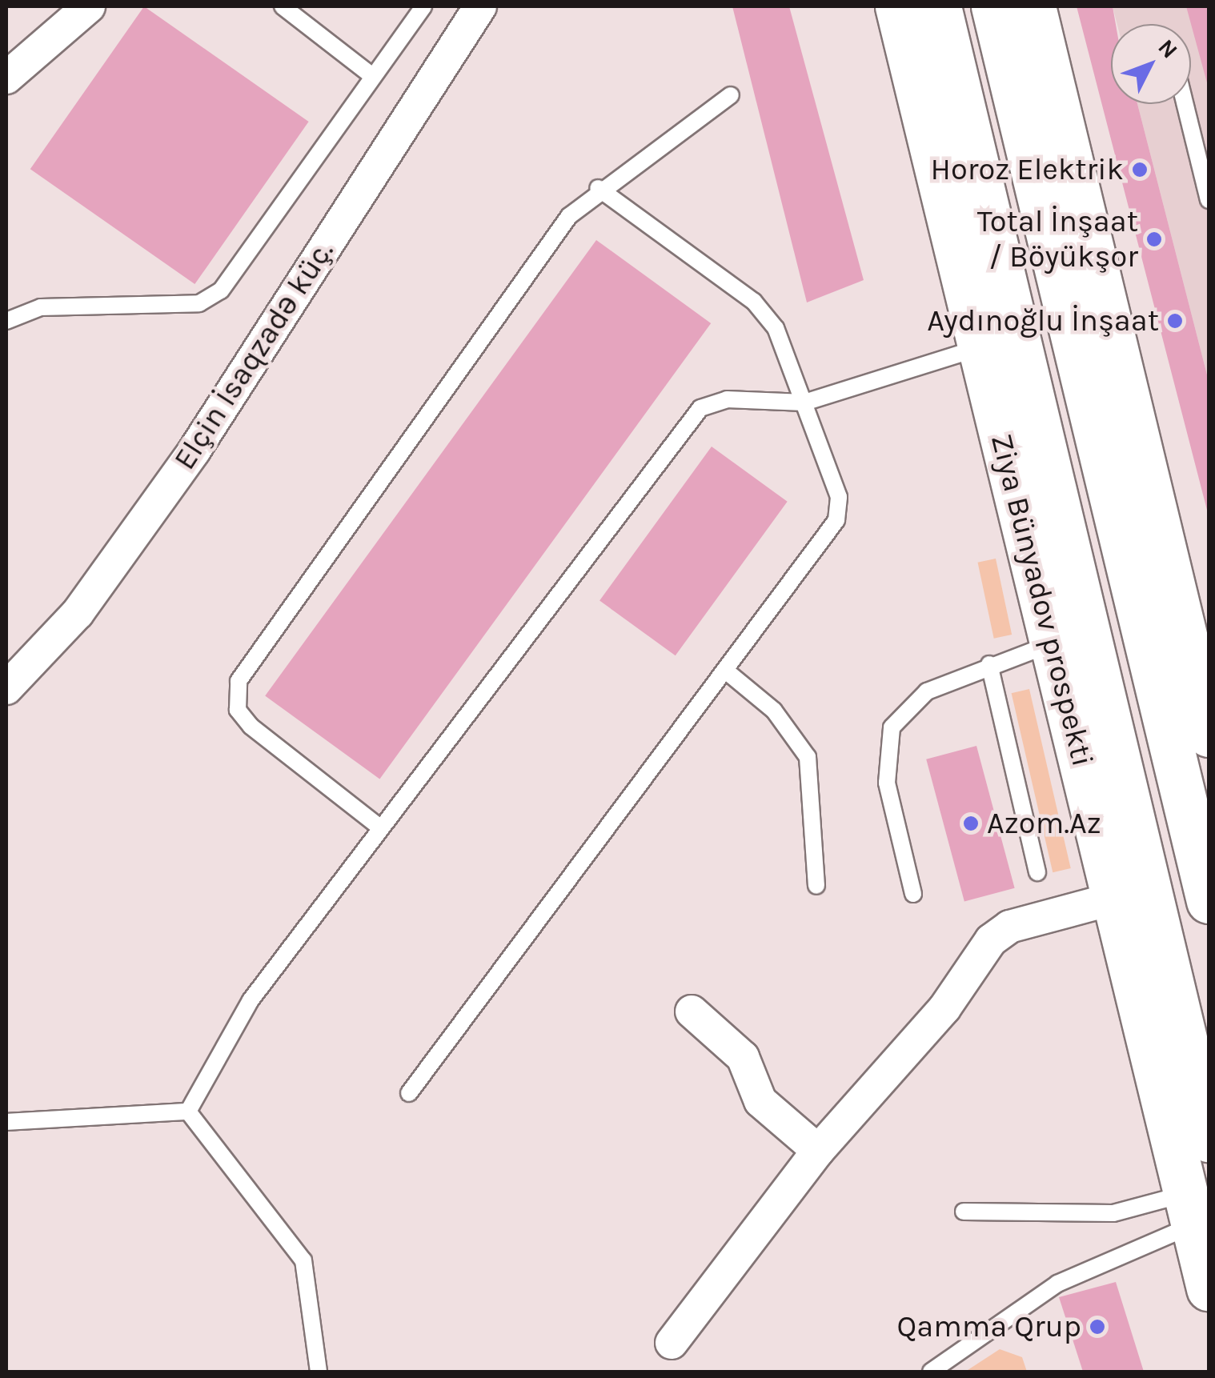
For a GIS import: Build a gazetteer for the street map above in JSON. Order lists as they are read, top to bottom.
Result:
{
  "streets": {
    "main road": ["Ziya Bünyadov prospekti"],
    "street": ["Elçin İsaqzadə küç."]
  },
  "places": [
    "Horoz Elektrik",
    "Total İnşaat / Böyükşor",
    "Aydınoğlu İnşaat",
    "Azom.Az",
    "Qamma Qrup"
  ],
  "north": "top right"
}
